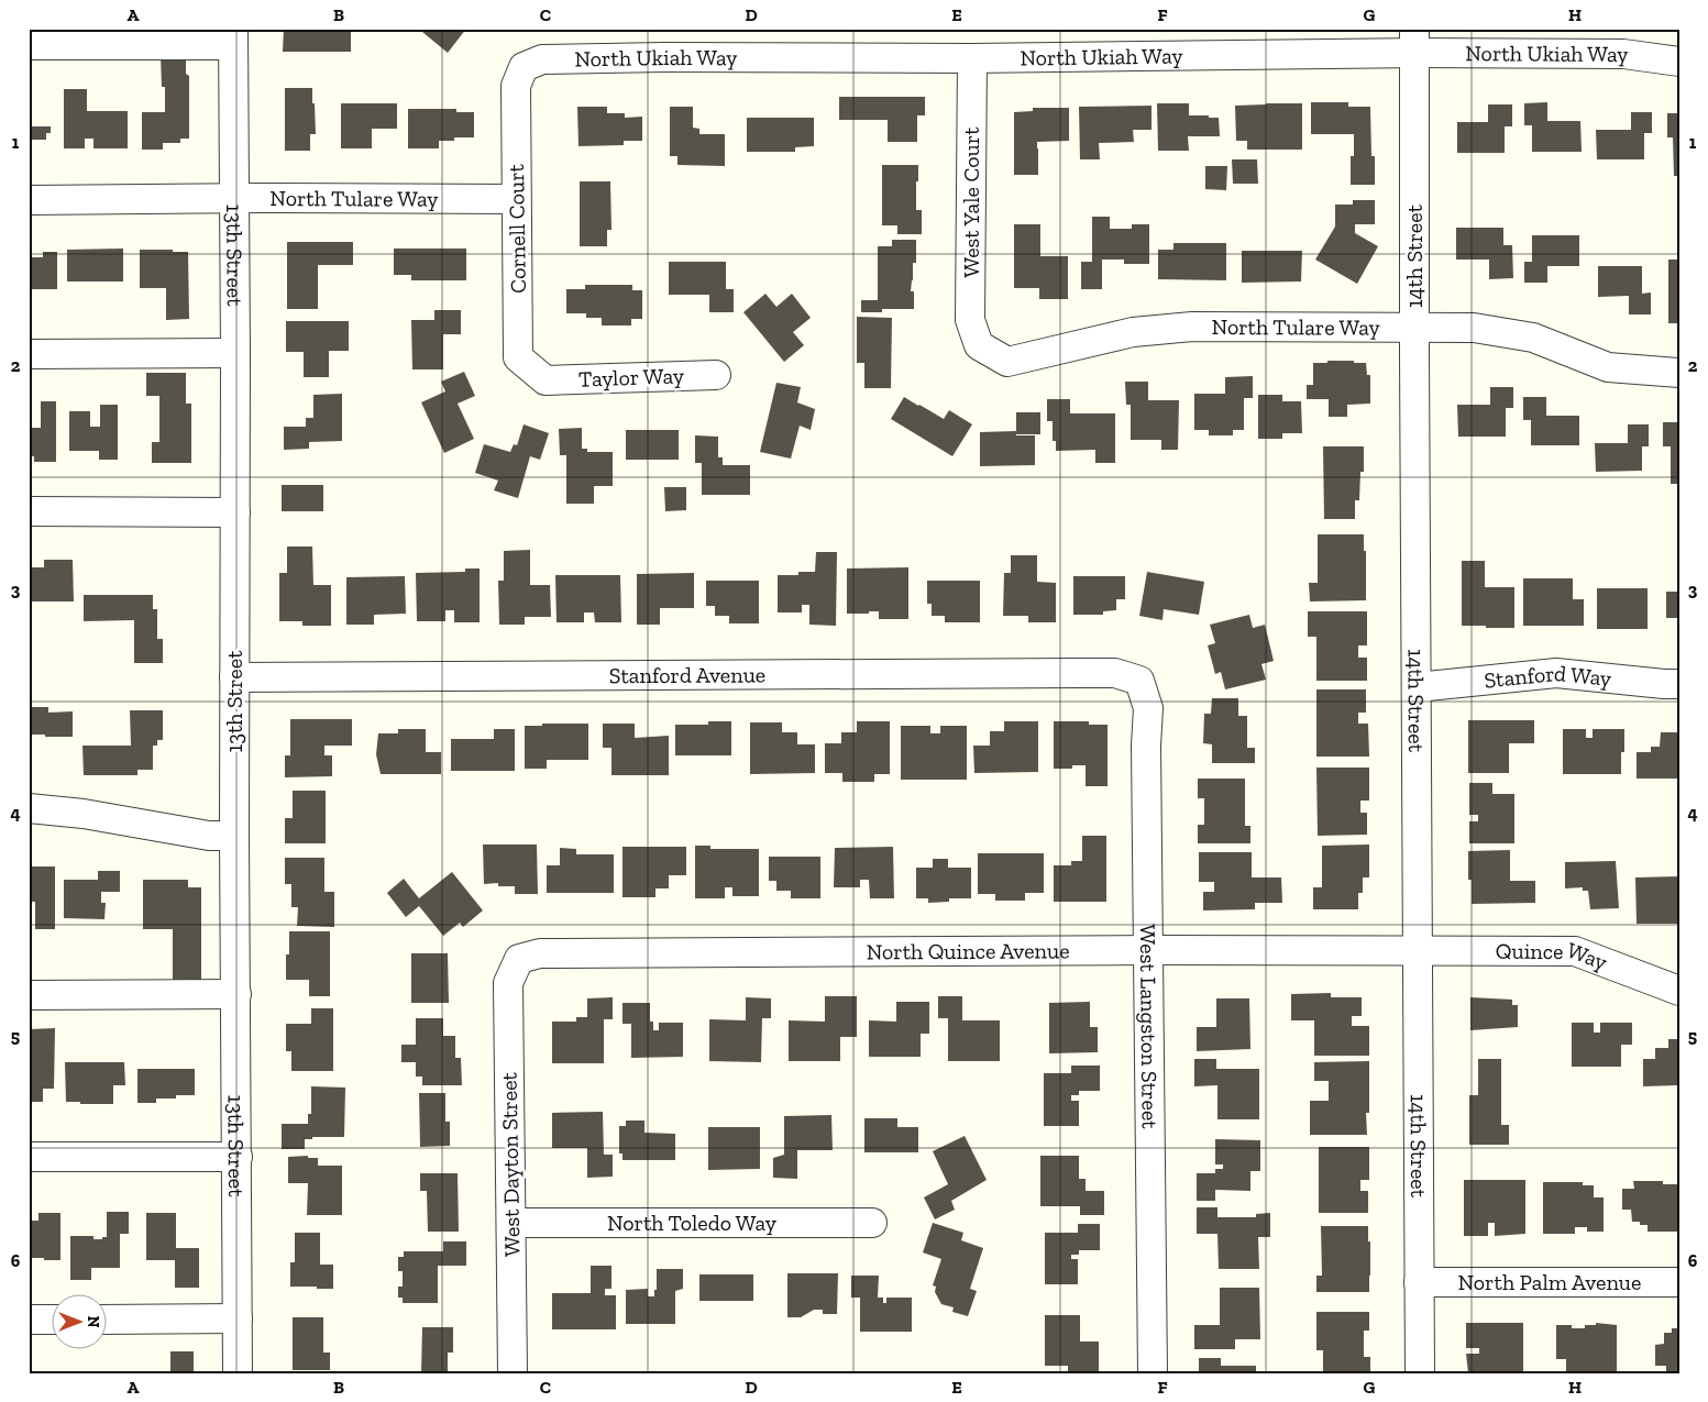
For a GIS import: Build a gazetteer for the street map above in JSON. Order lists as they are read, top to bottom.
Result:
{
  "streets": {
    "street": [
      "North Ukiah Way",
      "North Tulare Way",
      "West Yale Court",
      "Cornell Court",
      "13th Street",
      "14th Street",
      "Taylor Way",
      "Stanford Avenue",
      "Stanford Way",
      "North Quince Avenue",
      "Quince Way",
      "West Langston Street",
      "West Dayton Street",
      "North Toledo Way",
      "North Palm Avenue"
    ]
  },
  "crossings": [
    ["North Ukiah Way", "West Yale Court"],
    ["North Ukiah Way", "Cornell Court"],
    ["North Ukiah Way", "14th Street"],
    ["North Tulare Way", "West Yale Court"],
    ["North Tulare Way", "Cornell Court"],
    ["North Tulare Way", "13th Street"],
    ["North Tulare Way", "14th Street"],
    ["Cornell Court", "Taylor Way"],
    ["13th Street", "Stanford Avenue"],
    ["14th Street", "Stanford Way"],
    ["14th Street", "North Quince Avenue"],
    ["14th Street", "Quince Way"],
    ["14th Street", "North Palm Avenue"],
    ["Stanford Avenue", "West Langston Street"],
    ["North Quince Avenue", "Quince Way"],
    ["North Quince Avenue", "West Langston Street"],
    ["North Quince Avenue", "West Dayton Street"],
    ["West Dayton Street", "North Toledo Way"]
  ],
  "north": "right",
  "grid": {
    "columns": [
      "A",
      "B",
      "C",
      "D",
      "E",
      "F",
      "G",
      "H"
    ],
    "rows": [
      "1",
      "2",
      "3",
      "4",
      "5",
      "6"
    ]
  }
}
